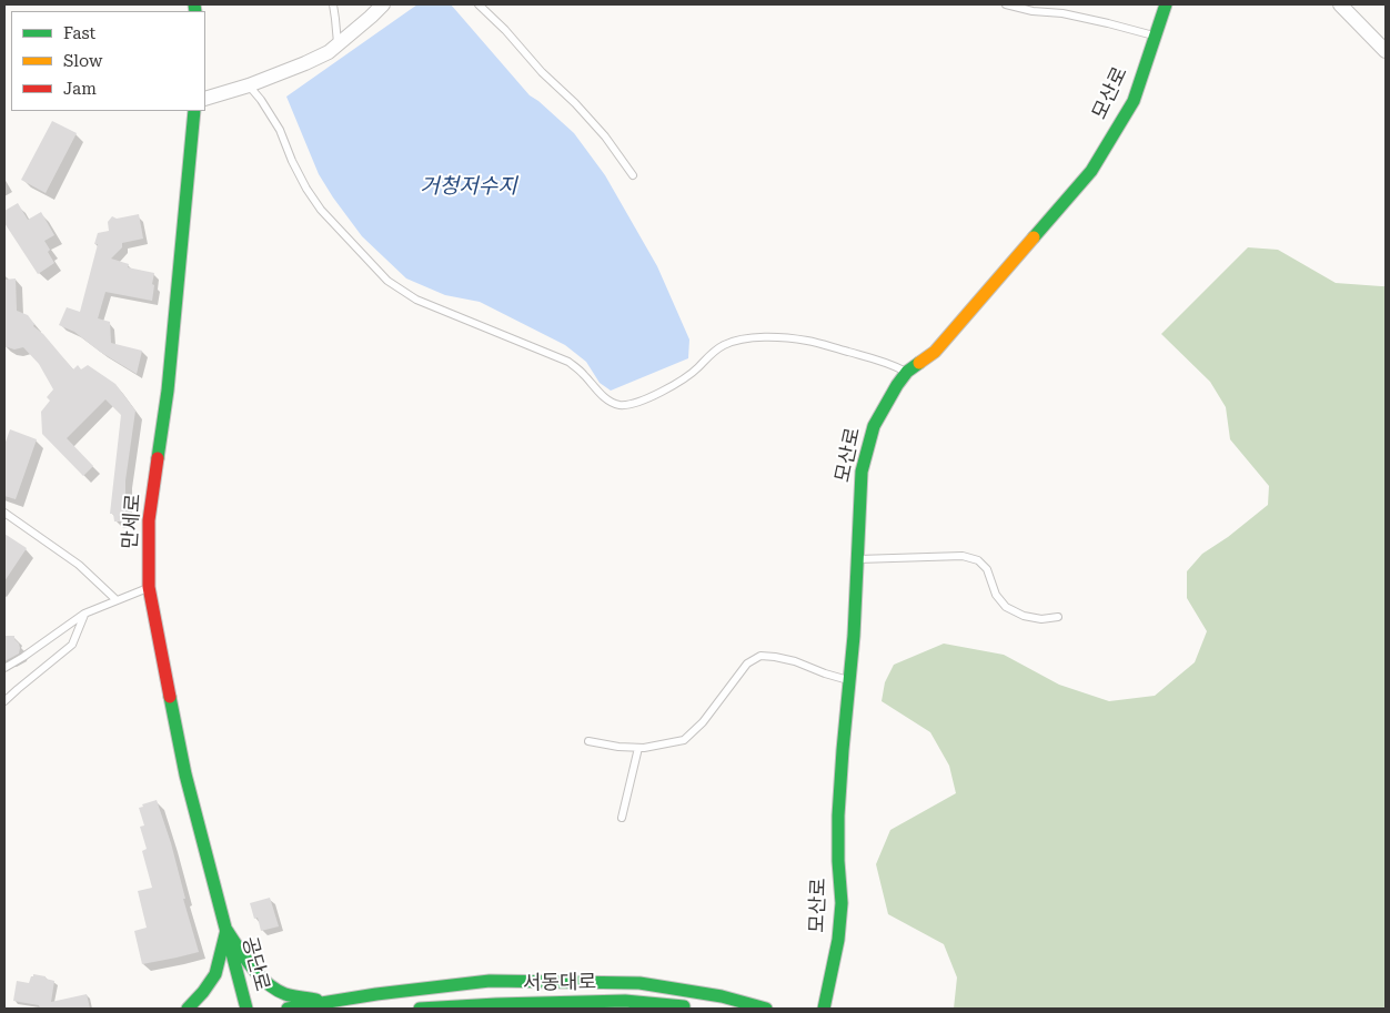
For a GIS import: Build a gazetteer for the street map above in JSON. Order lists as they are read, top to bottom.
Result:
{
  "streets": {
    "main road": [
      "모산로",
      "만세로",
      "공단로",
      "서동대로"
    ]
  },
  "crossings": [
    ["만세로", "공단로"]
  ],
  "water": ["거청저수지"],
  "legend": ["Fast", "Slow", "Jam"]
}
